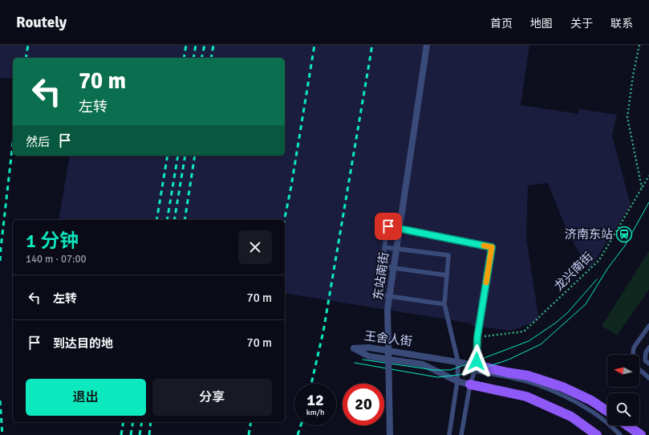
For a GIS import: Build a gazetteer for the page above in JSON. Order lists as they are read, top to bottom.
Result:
{
  "streets": {
    "main road": ["王舍人街"],
    "street": ["东站南街"],
    "path": ["龙兴南街"]
  },
  "places": {
    "station": ["济南东站"]
  },
  "north": "left",
  "page": {
    "header": "Routely",
    "nav": [
      "首页",
      "地图",
      "关于",
      "联系"
    ],
    "turn": ["70 m", "左转"],
    "then": "然后",
    "heading": ["1 分钟", "140 m · 07:00"],
    "list": [
      {
        "name": "左转",
        "value": "70 m"
      },
      {
        "name": "到达目的地",
        "value": "70 m"
      }
    ],
    "buttons": ["退出", "分享"],
    "speed": "12 km/h",
    "limit": "20"
  }
}
